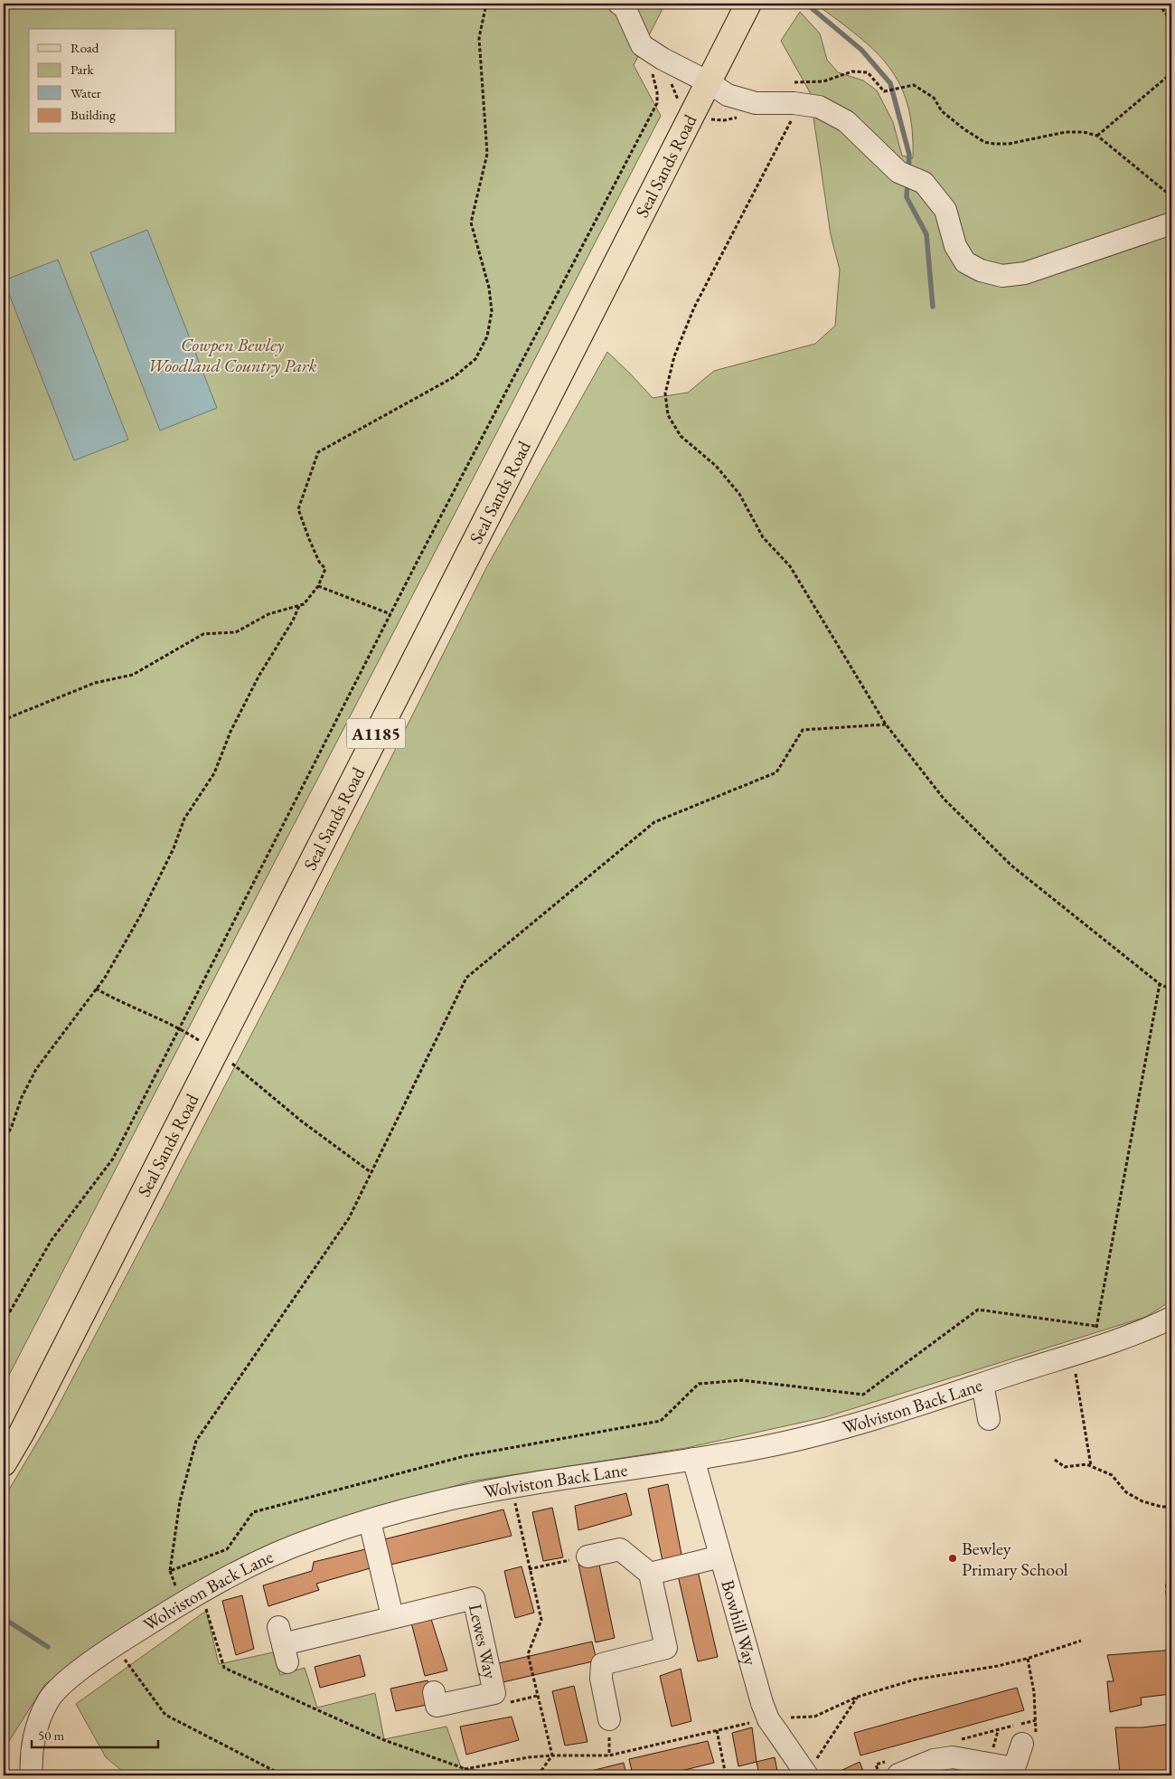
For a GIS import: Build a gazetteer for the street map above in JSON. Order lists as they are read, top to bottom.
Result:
{
  "streets": {
    "main road": ["Seal Sands Road", "A1185"],
    "street": ["Wolviston Back Lane", "Bowhill Way", "Lewes Way"]
  },
  "crossings": [
    ["Wolviston Back Lane", "Bowhill Way"]
  ],
  "parks": ["Cowpen Bewley Woodland Country Park"],
  "places": ["Bewley Primary School"],
  "legend": [
    "Road",
    "Park",
    "Water",
    "Building"
  ],
  "scale_bar": "50 m"
}
